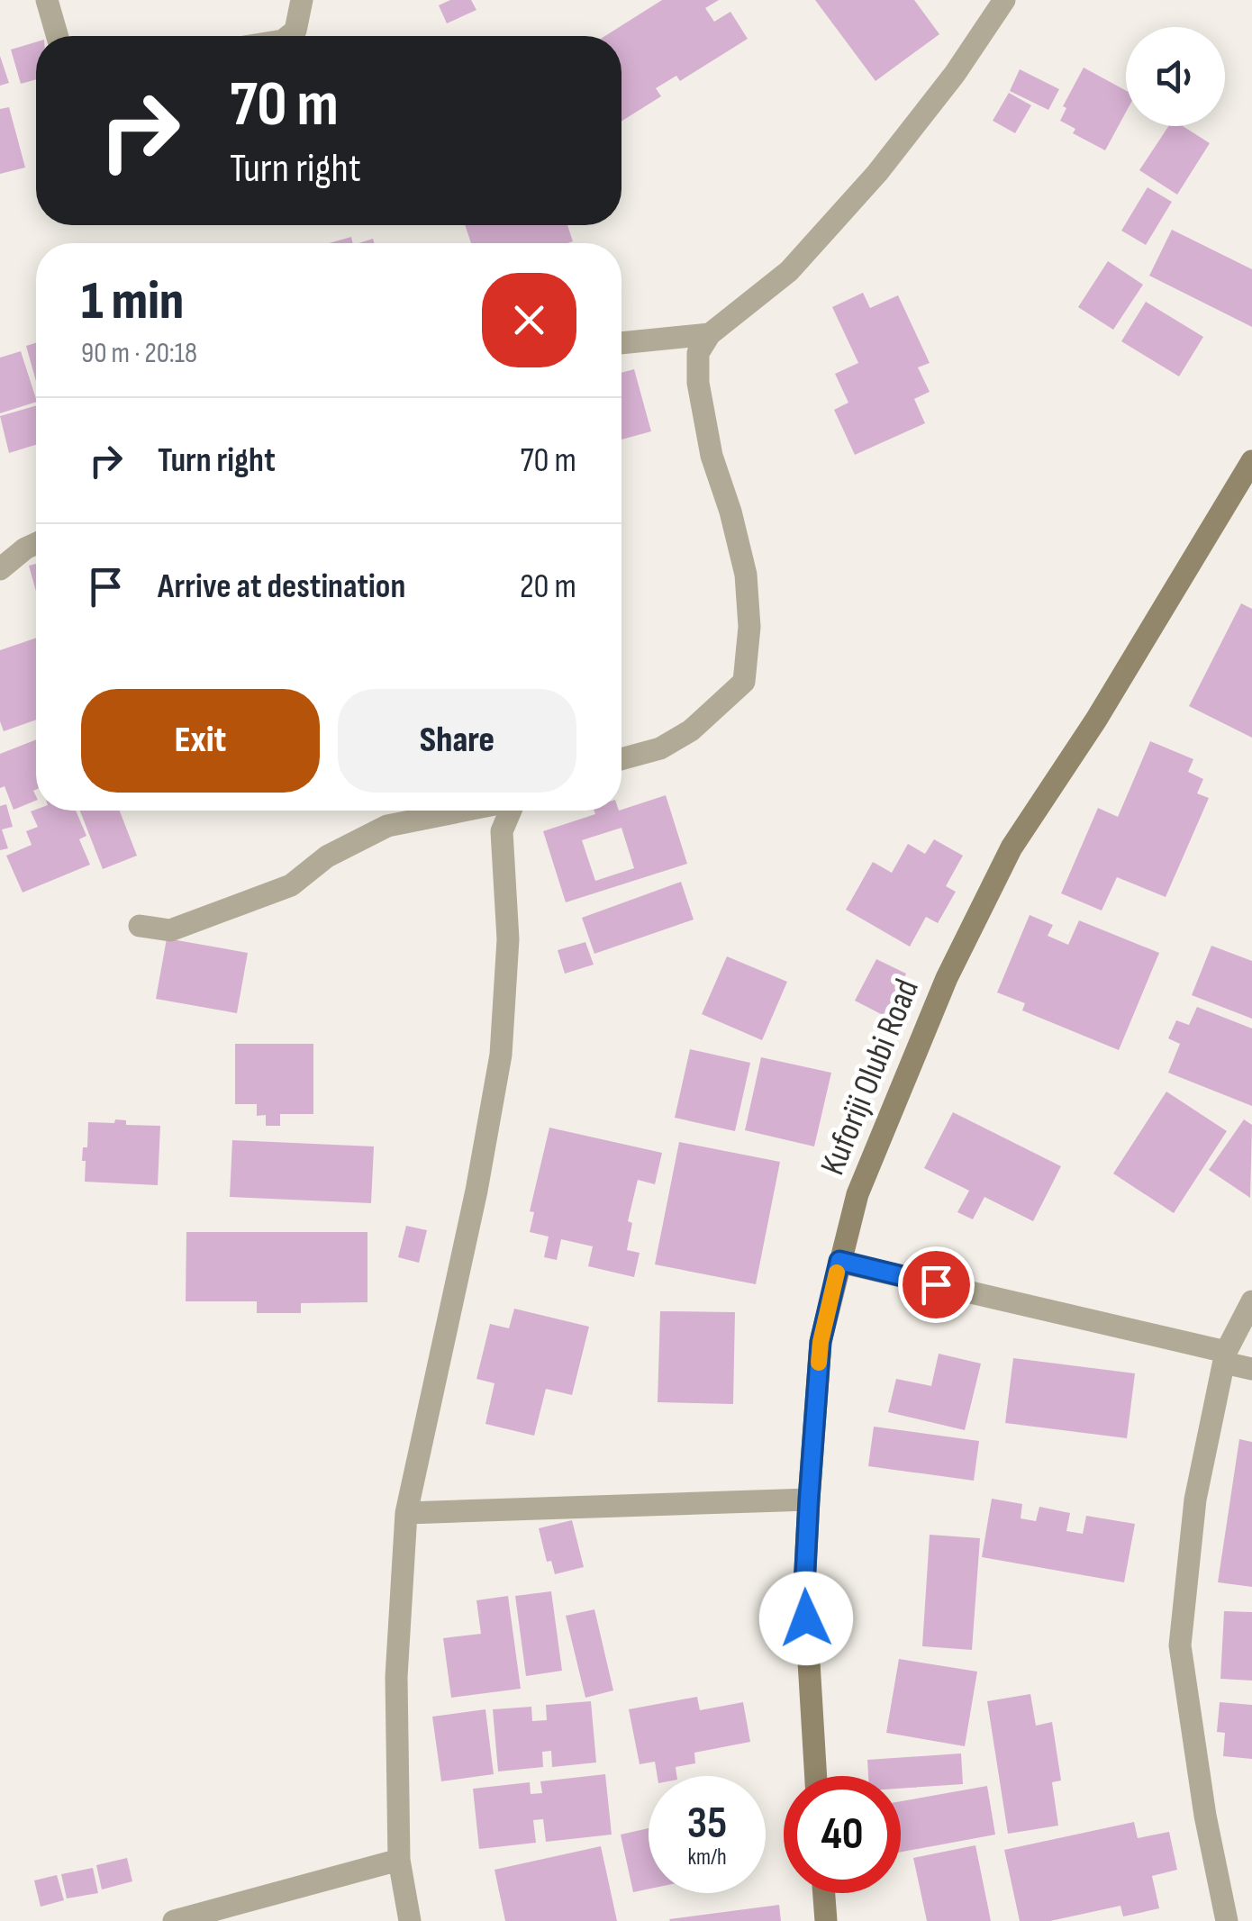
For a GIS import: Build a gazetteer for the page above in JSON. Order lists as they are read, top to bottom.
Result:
{
  "streets": {
    "street": ["Kuforiji Olubi Road"]
  },
  "page": {
    "turn": ["70 m", "Turn right"],
    "heading": ["1 min", "90 m · 20:18"],
    "list": [
      {
        "name": "Turn right",
        "value": "70 m"
      },
      {
        "name": "Arrive at destination",
        "value": "20 m"
      }
    ],
    "buttons": ["Exit", "Share"],
    "speed": "35 km/h",
    "limit": "40"
  }
}
